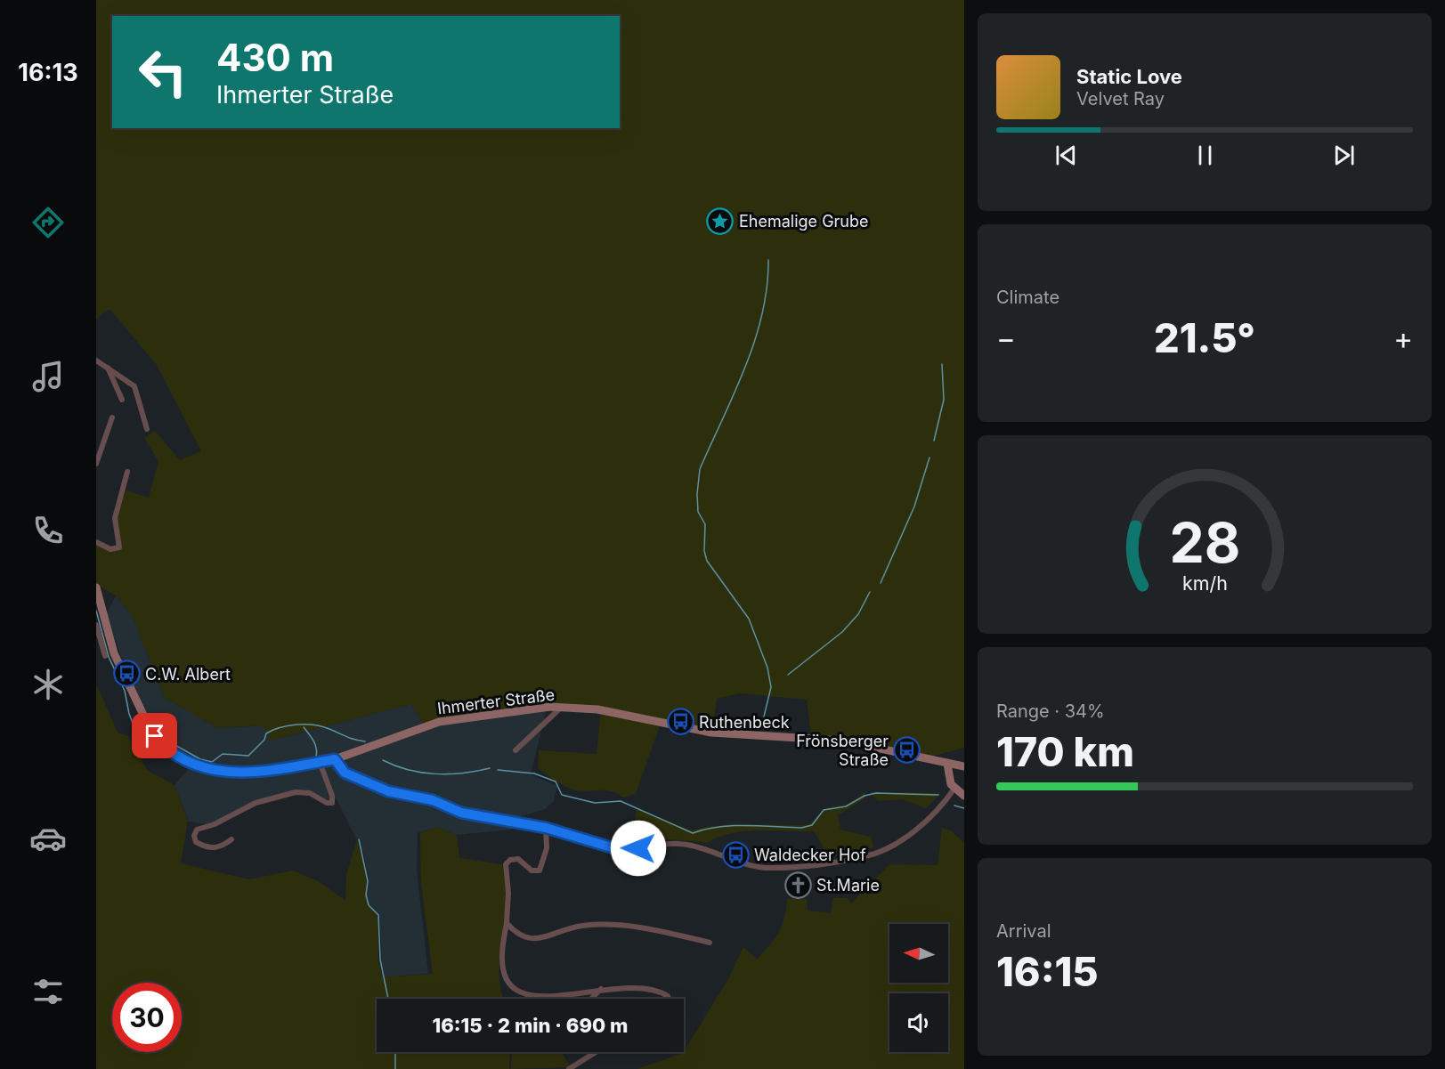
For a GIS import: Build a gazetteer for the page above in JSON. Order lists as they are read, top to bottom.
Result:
{
  "streets": {
    "main road": ["Ihmerter Straße"]
  },
  "places": {
    "place": ["Ehemalige Grube"],
    "bus stop": [
      "C.W. Albert",
      "Ruthenbeck",
      "Frönsberger Straße",
      "Waldecker Hof"
    ],
    "church": ["St.Marie"]
  },
  "north": "left",
  "page": {
    "tabs": "16:13",
    "turn": ["430 m", "Ihmerter Straße"],
    "song": ["Static Love", "Velvet Ray"],
    "tile": [
      "Climate",
      ["Range · 34%", "170 km"],
      ["Arrival", "16:15"]
    ],
    "heat": ["−", "21.5°", "+"],
    "limit": "30",
    "trip": "16:15 · 2 min · 690 m",
    "gauge": ["28", "km/h"]
  }
}
